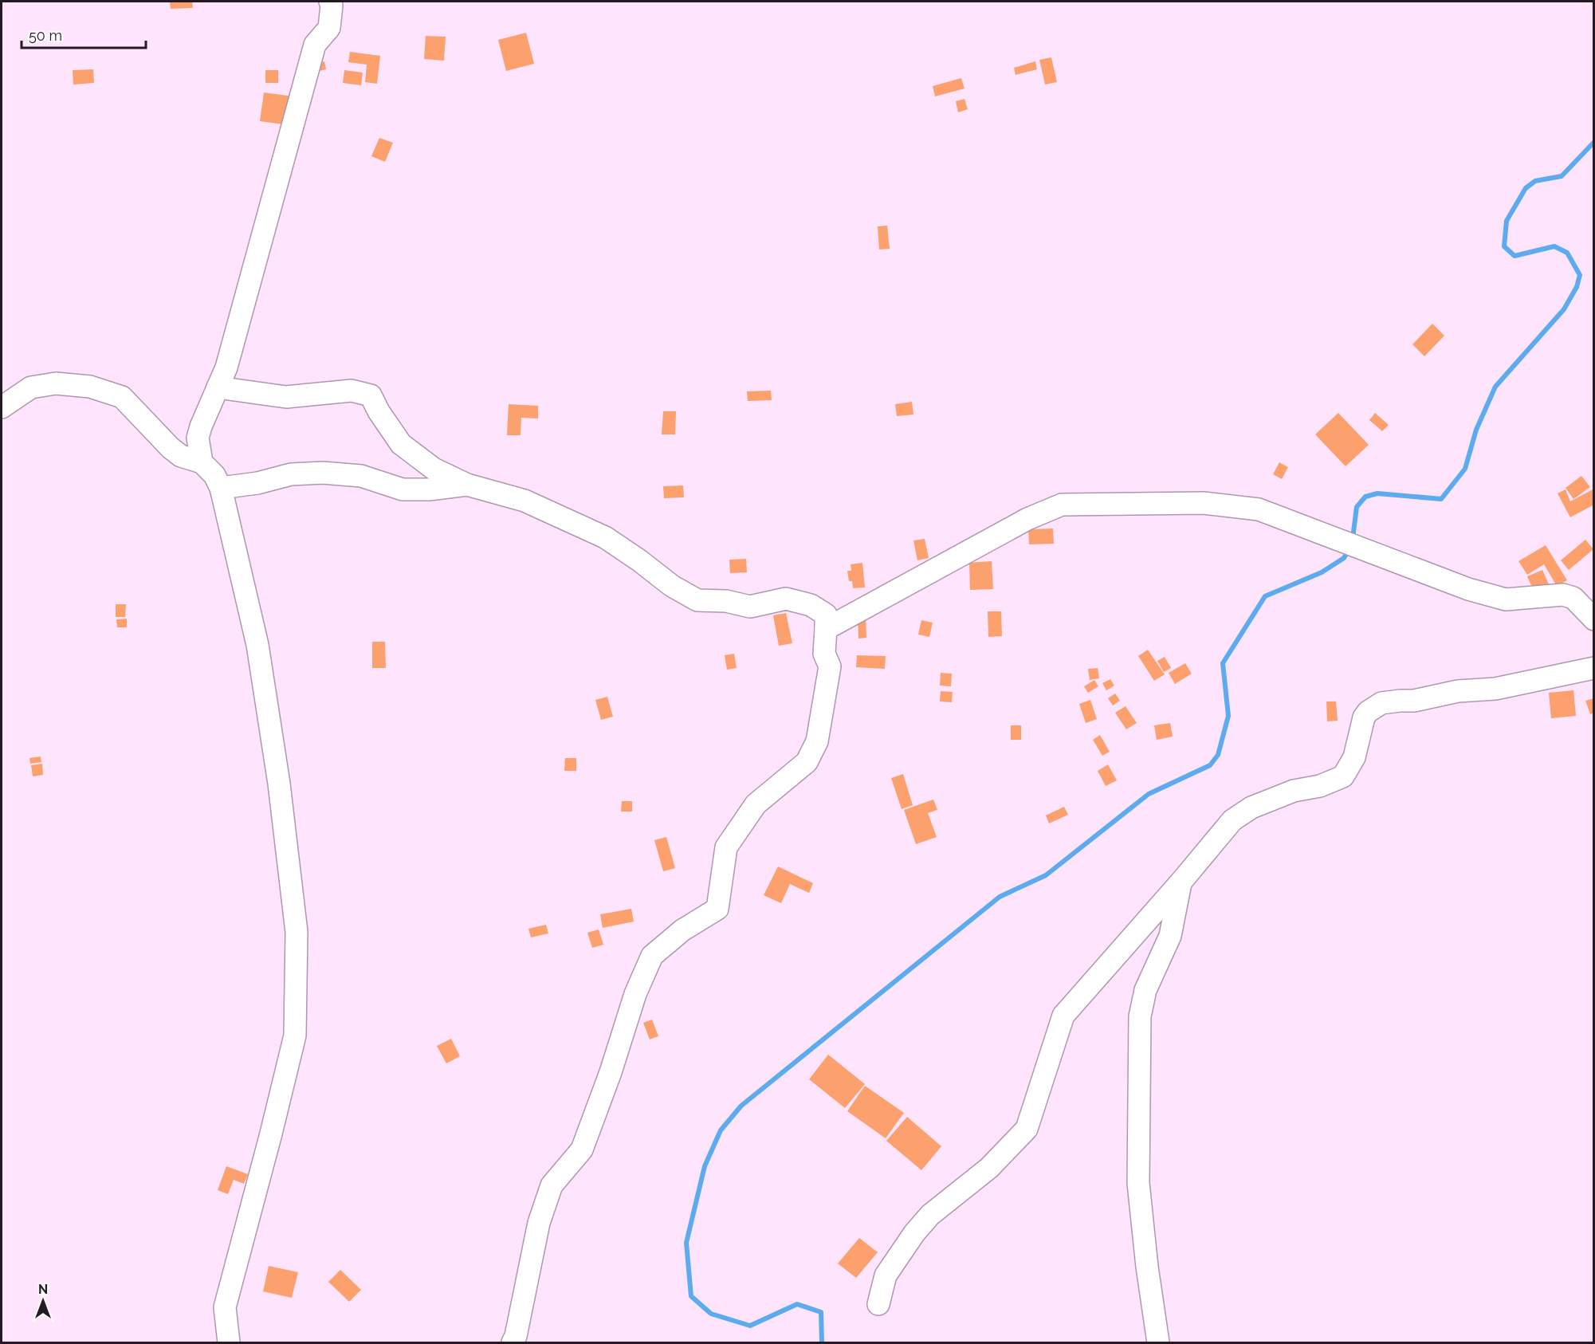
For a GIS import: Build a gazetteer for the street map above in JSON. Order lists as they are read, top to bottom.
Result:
{
  "scale_bar": "50 m",
  "north": "top"
}
